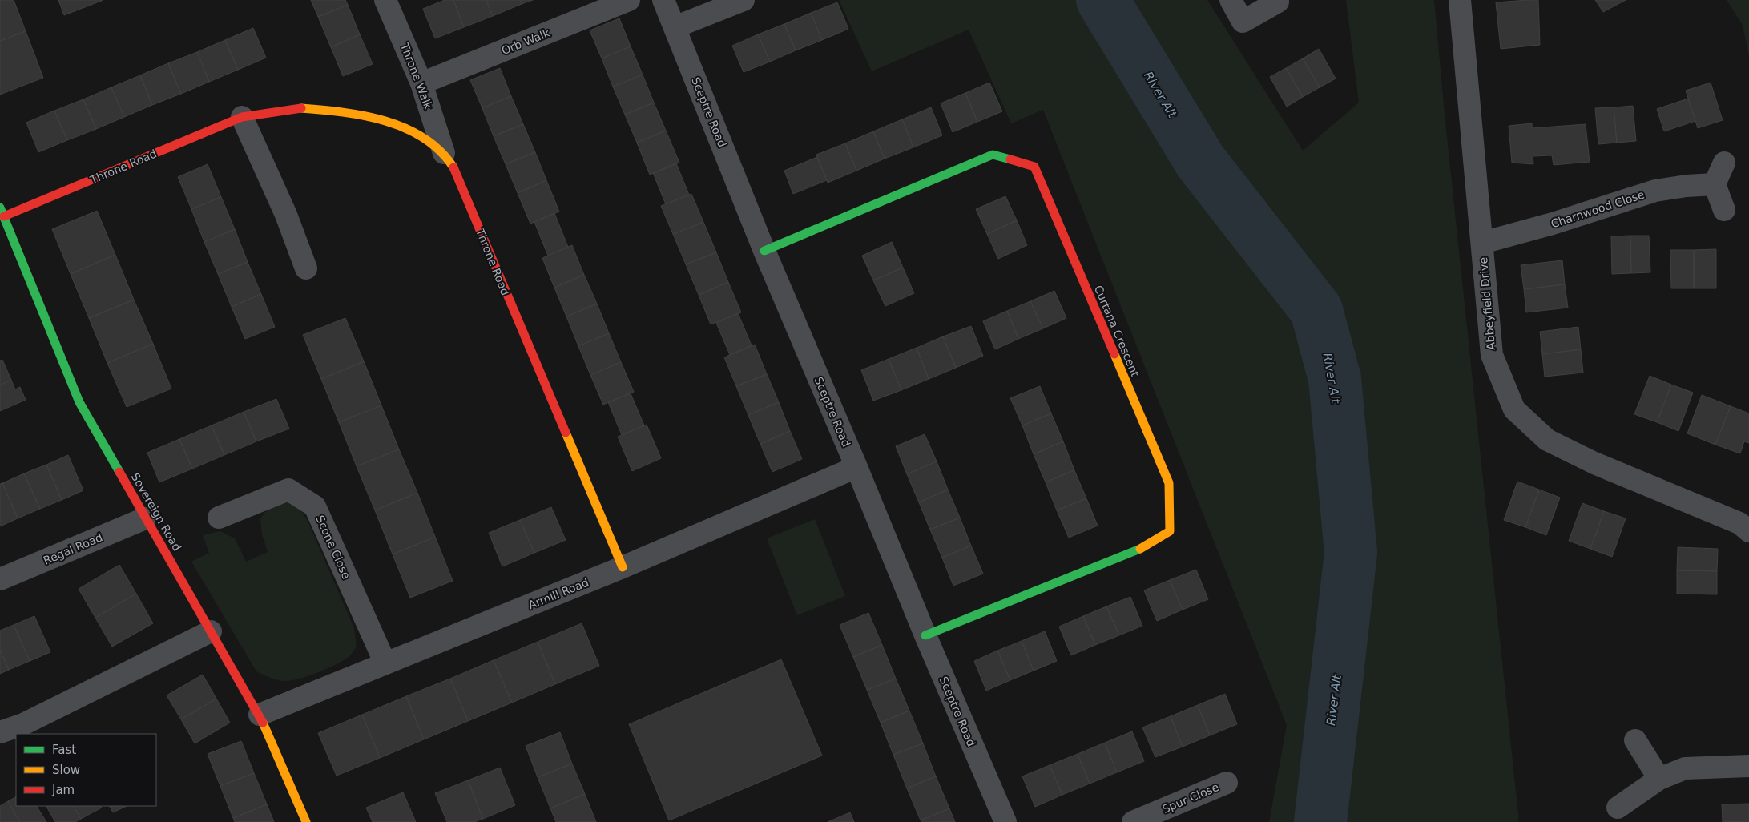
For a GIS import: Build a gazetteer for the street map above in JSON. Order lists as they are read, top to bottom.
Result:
{
  "streets": {
    "street": [
      "Orb Walk",
      "Throne Walk",
      "Sceptre Road",
      "Throne Road",
      "Charnwood Close",
      "Abbeyfield Drive",
      "Curtana Crescent",
      "Sovereign Road",
      "Scone Close",
      "Regal Road",
      "Armill Road",
      "Spur Close"
    ]
  },
  "crossings": [
    ["Orb Walk", "Throne Walk"],
    ["Throne Walk", "Throne Road"],
    ["Sceptre Road", "Curtana Crescent"],
    ["Sceptre Road", "Armill Road"],
    ["Throne Road", "Sovereign Road"],
    ["Throne Road", "Armill Road"],
    ["Charnwood Close", "Abbeyfield Drive"],
    ["Sovereign Road", "Regal Road"],
    ["Sovereign Road", "Armill Road"],
    ["Scone Close", "Armill Road"]
  ],
  "water": ["River Alt"],
  "legend": ["Fast", "Slow", "Jam"]
}
